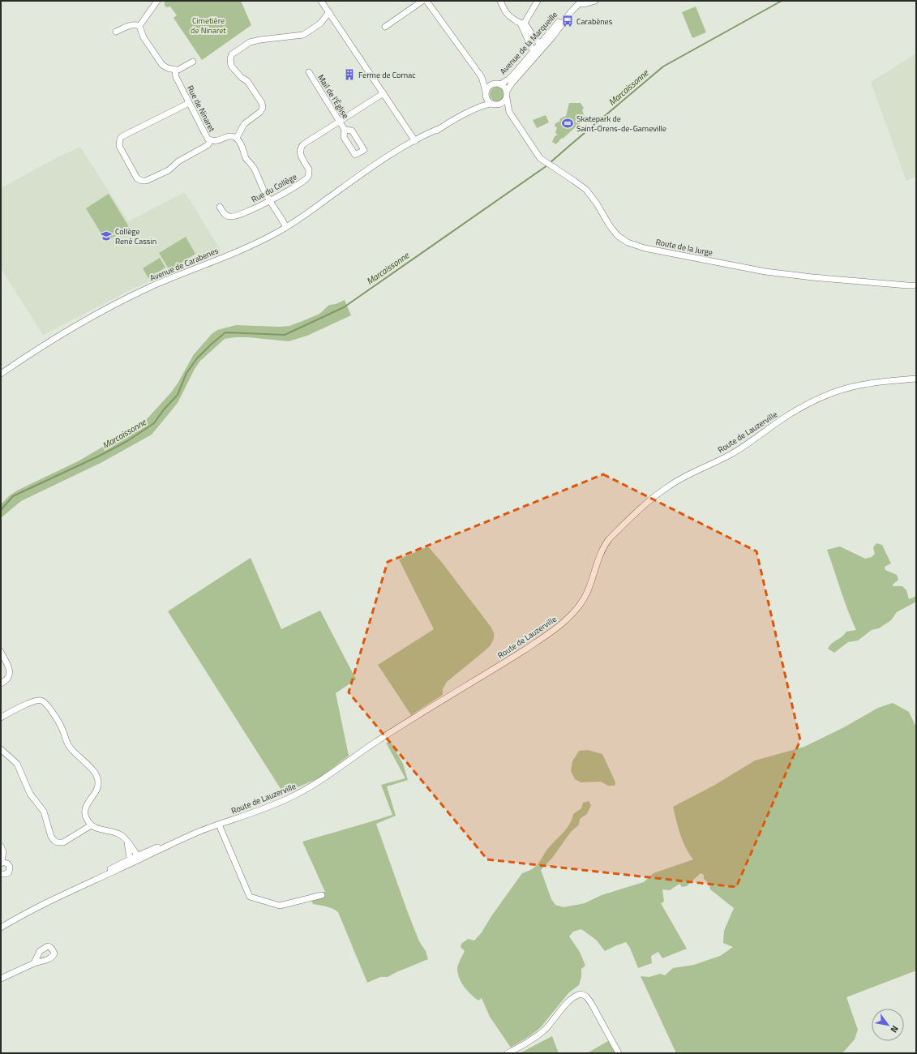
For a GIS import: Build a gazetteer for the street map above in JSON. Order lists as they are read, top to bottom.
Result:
{
  "streets": {
    "street": [
      "Avenue de la Marqueille",
      "Mail de l'Église",
      "Rue de Ninaret",
      "Rue du Collège",
      "Route de la Jurge",
      "Avenue de Carabenes",
      "Route de Lauzerville"
    ]
  },
  "crossings": [
    ["Avenue de la Marqueille", "Route de la Jurge"],
    ["Avenue de la Marqueille", "Avenue de Carabenes"],
    ["Mail de l'Église", "Rue du Collège"],
    ["Route de la Jurge", "Avenue de Carabenes"]
  ],
  "water": ["Marcaissonne"],
  "parks": ["Cimetière de Ninaret"],
  "places": {
    "bus stop": ["Carabènes"],
    "building": ["Ferme de Cornac"],
    "sports": ["Skatepark de Saint-Orens-de-Gameville"],
    "school or university": ["Collège René Cassin"]
  },
  "north": "bottom right"
}
